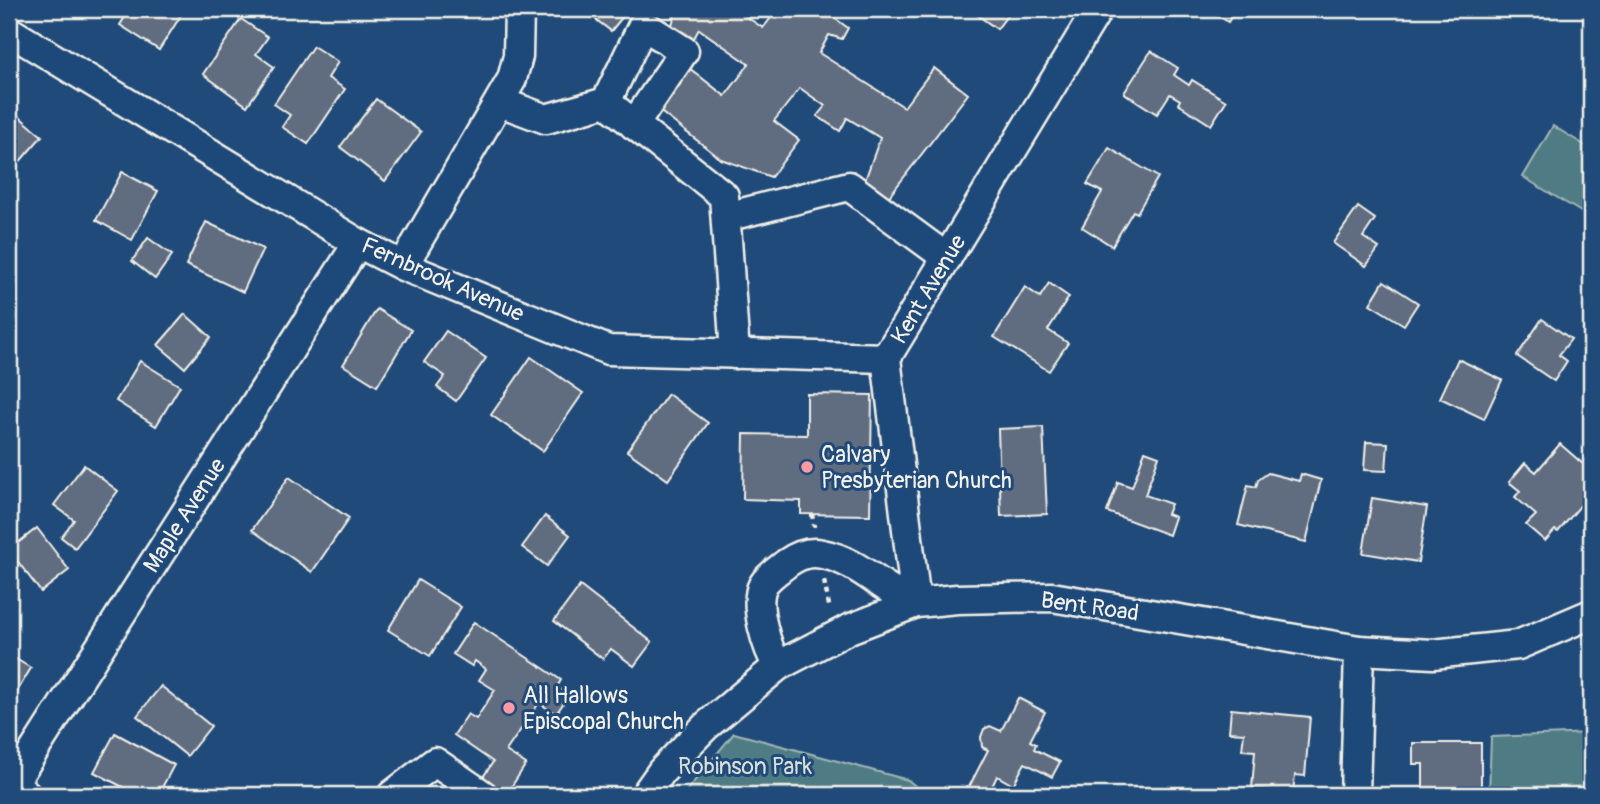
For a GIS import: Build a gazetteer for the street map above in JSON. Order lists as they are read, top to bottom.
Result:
{
  "streets": {
    "street": [
      "Fernbrook Avenue",
      "Kent Avenue",
      "Maple Avenue",
      "Bent Road"
    ]
  },
  "crossings": [
    ["Fernbrook Avenue", "Kent Avenue"],
    ["Fernbrook Avenue", "Maple Avenue"],
    ["Kent Avenue", "Bent Road"]
  ],
  "parks": ["Robinson Park"],
  "places": ["Calvary Presbyterian Church", "All Hallows Episcopal Church"]
}
